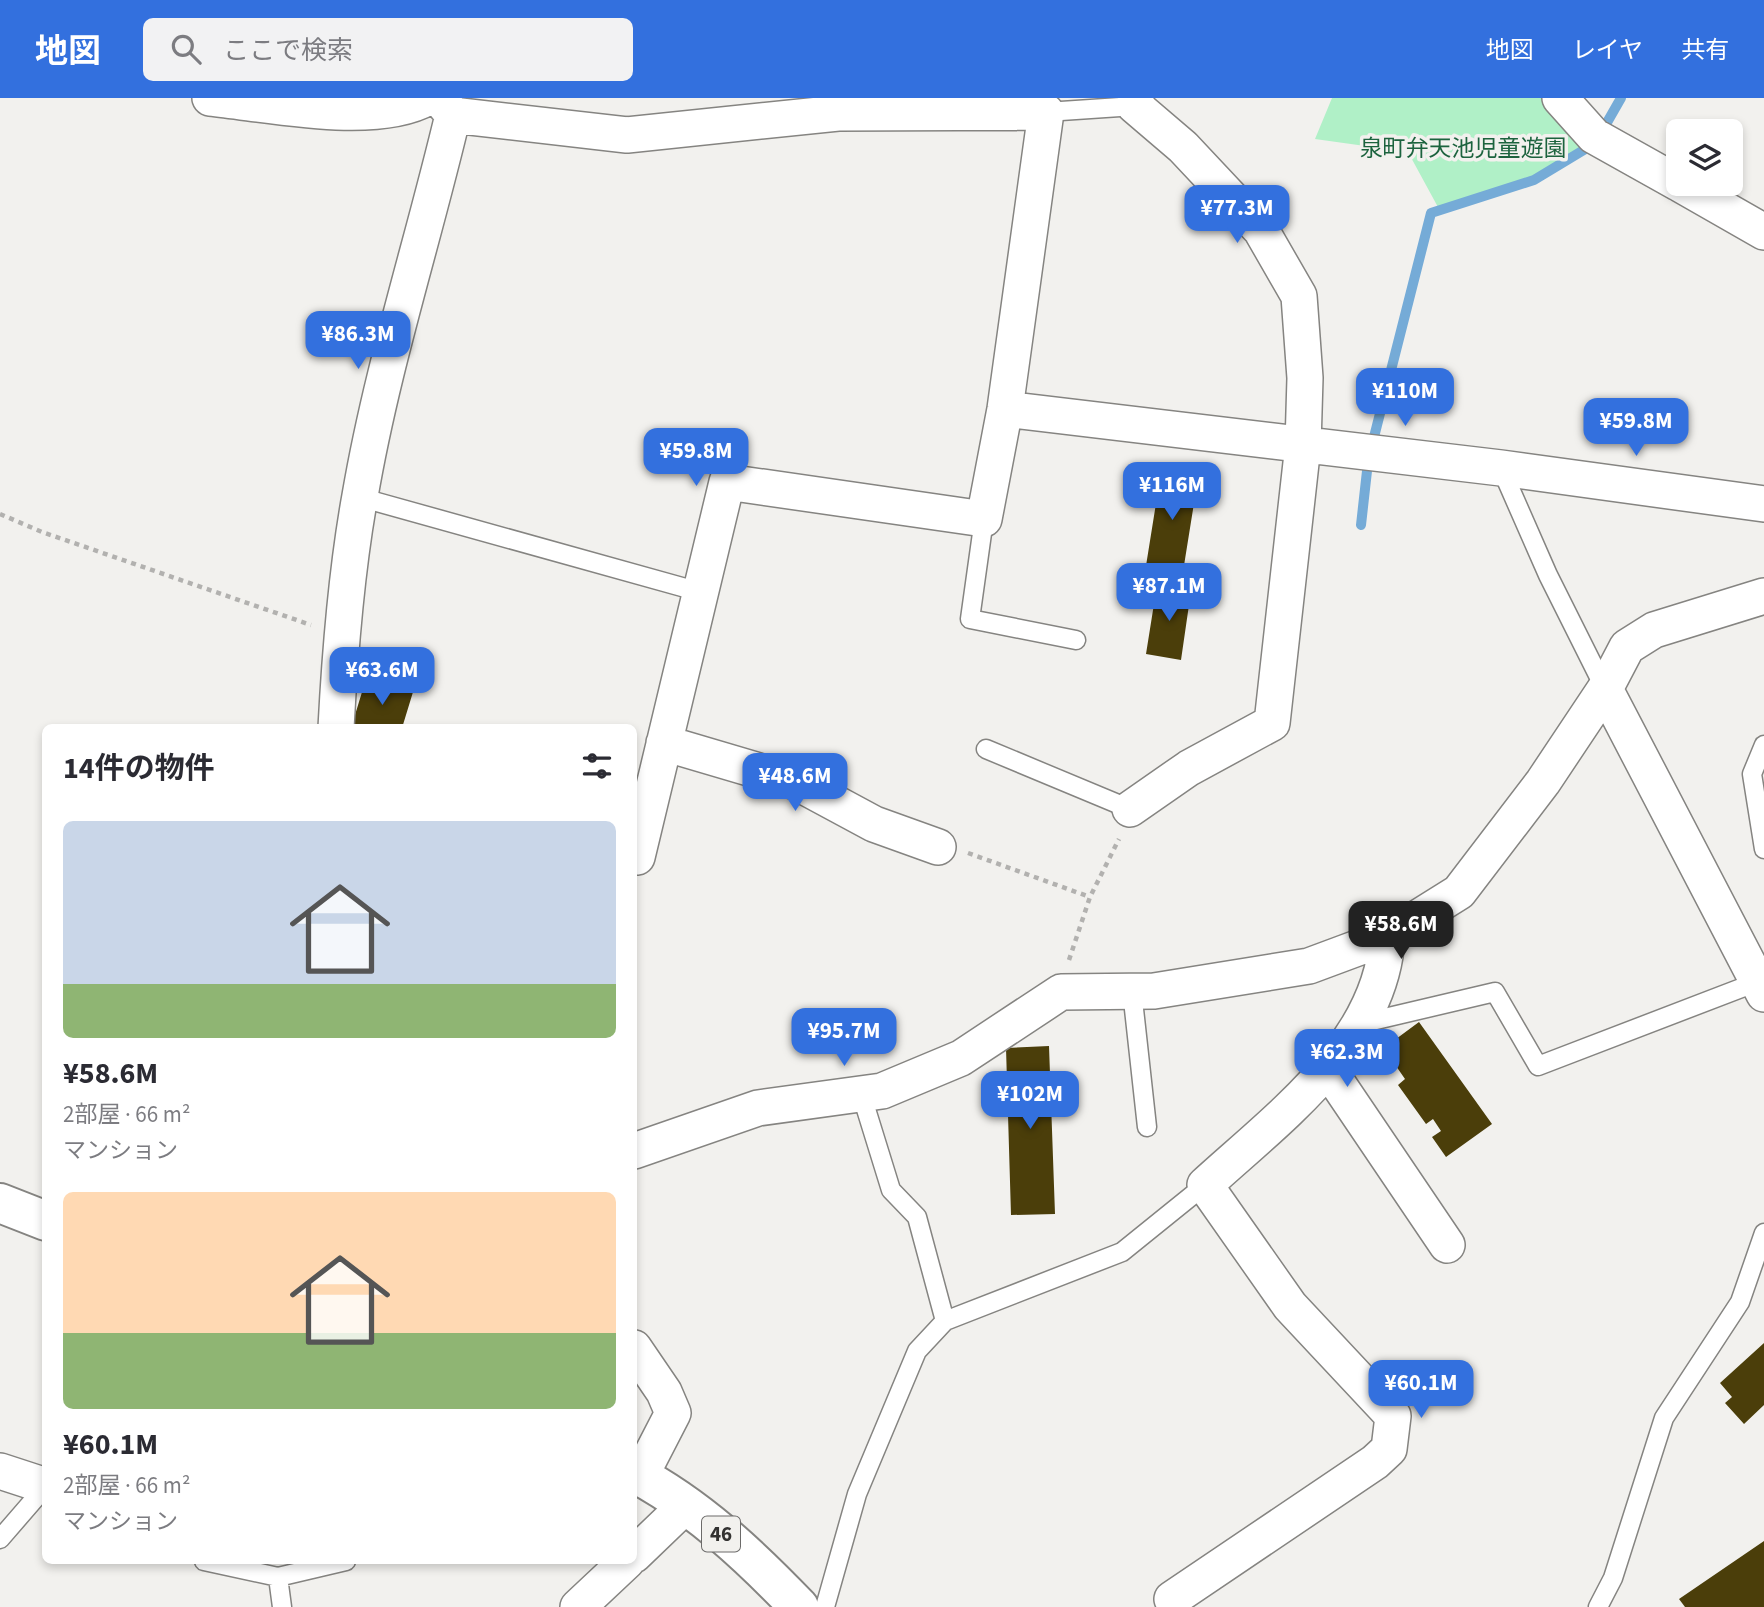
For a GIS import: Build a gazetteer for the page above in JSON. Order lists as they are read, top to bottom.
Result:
{
  "streets": {
    "main road": ["46"]
  },
  "parks": ["泉町弁天池児童遊園"],
  "page": {
    "header": "地図",
    "search": "ここで検索",
    "nav": ["地図", "レイヤ", "共有"],
    "price": [
      "¥77.3M",
      "¥86.3M",
      "¥110M",
      "¥59.8M",
      "¥59.8M",
      "¥116M",
      "¥87.1M",
      "¥63.6M",
      "¥48.6M",
      "¥58.6M",
      "¥95.7M",
      "¥62.3M",
      "¥102M",
      "¥60.1M"
    ],
    "heading": "14件の物件",
    "list": [
      {
        "name": "¥58.6M",
        "note": "2部屋 · 66 m² · マンション"
      },
      {
        "name": "¥60.1M",
        "note": "2部屋 · 66 m² · マンション"
      }
    ]
  }
}
